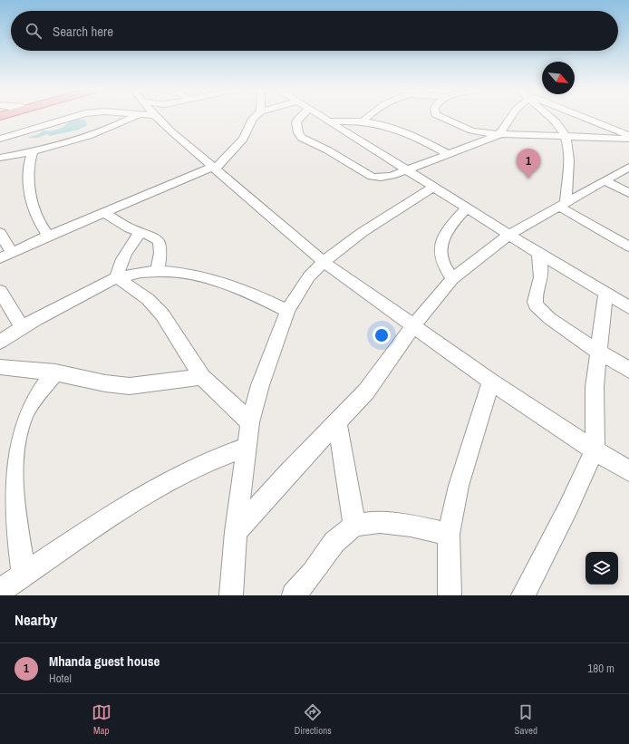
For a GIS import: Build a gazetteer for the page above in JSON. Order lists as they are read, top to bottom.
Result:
{
  "north": "bottom right",
  "page": {
    "search": "Search here",
    "pins": "1",
    "heading": "Nearby",
    "list": [
      {
        "mark": "1",
        "name": "Mhanda guest house",
        "note": "Hotel",
        "value": "180 m"
      }
    ],
    "nav": ["Map", "Directions", "Saved"]
  }
}
